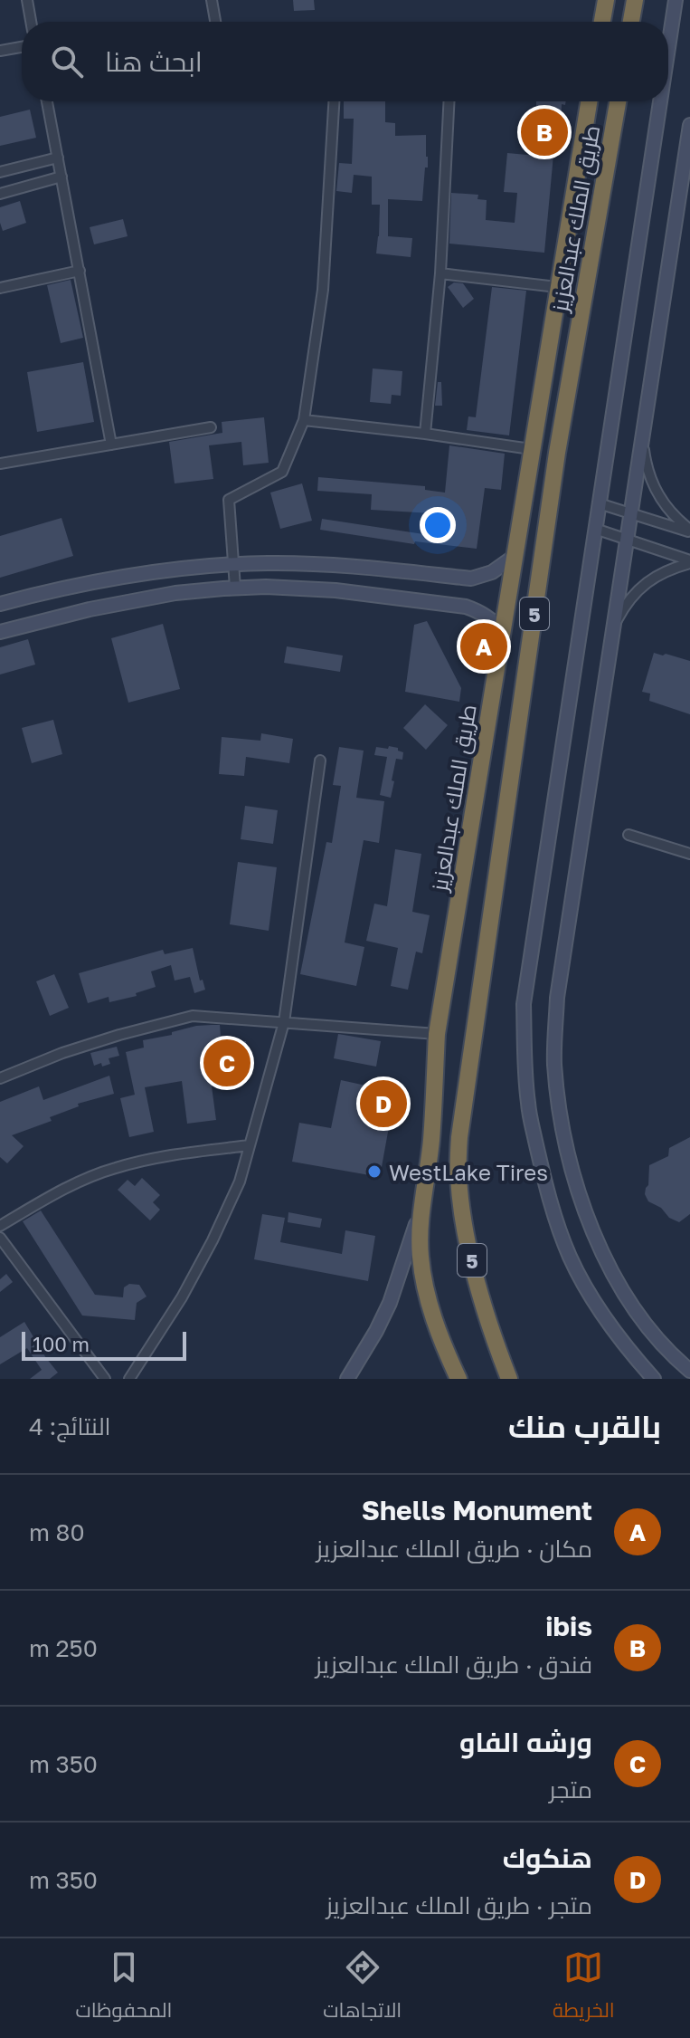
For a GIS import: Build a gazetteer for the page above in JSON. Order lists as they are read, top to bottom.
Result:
{
  "streets": {
    "highway": ["طريق الملك عبدالعزيز", "5"]
  },
  "places": ["WestLake Tires"],
  "scale_bar": "100 m",
  "page": {
    "search": "ابحث هنا",
    "pins": [
      "B",
      "A",
      "C",
      "D"
    ],
    "scale": "100 m",
    "heading": ["بالقرب منك", "النتائج: 4"],
    "list": [
      {
        "mark": "A",
        "name": "Shells Monument",
        "note": "مكان · طريق الملك عبدالعزيز",
        "value": "80 m"
      },
      {
        "mark": "B",
        "name": "ibis",
        "note": "فندق · طريق الملك عبدالعزيز",
        "value": "250 m"
      },
      {
        "mark": "C",
        "name": "ورشه الفاو",
        "note": "متجر",
        "value": "350 m"
      },
      {
        "mark": "D",
        "name": "هنكوك",
        "note": "متجر · طريق الملك عبدالعزيز",
        "value": "350 m"
      }
    ],
    "nav": ["الخريطة", "الاتجاهات", "المحفوظات"]
  }
}
